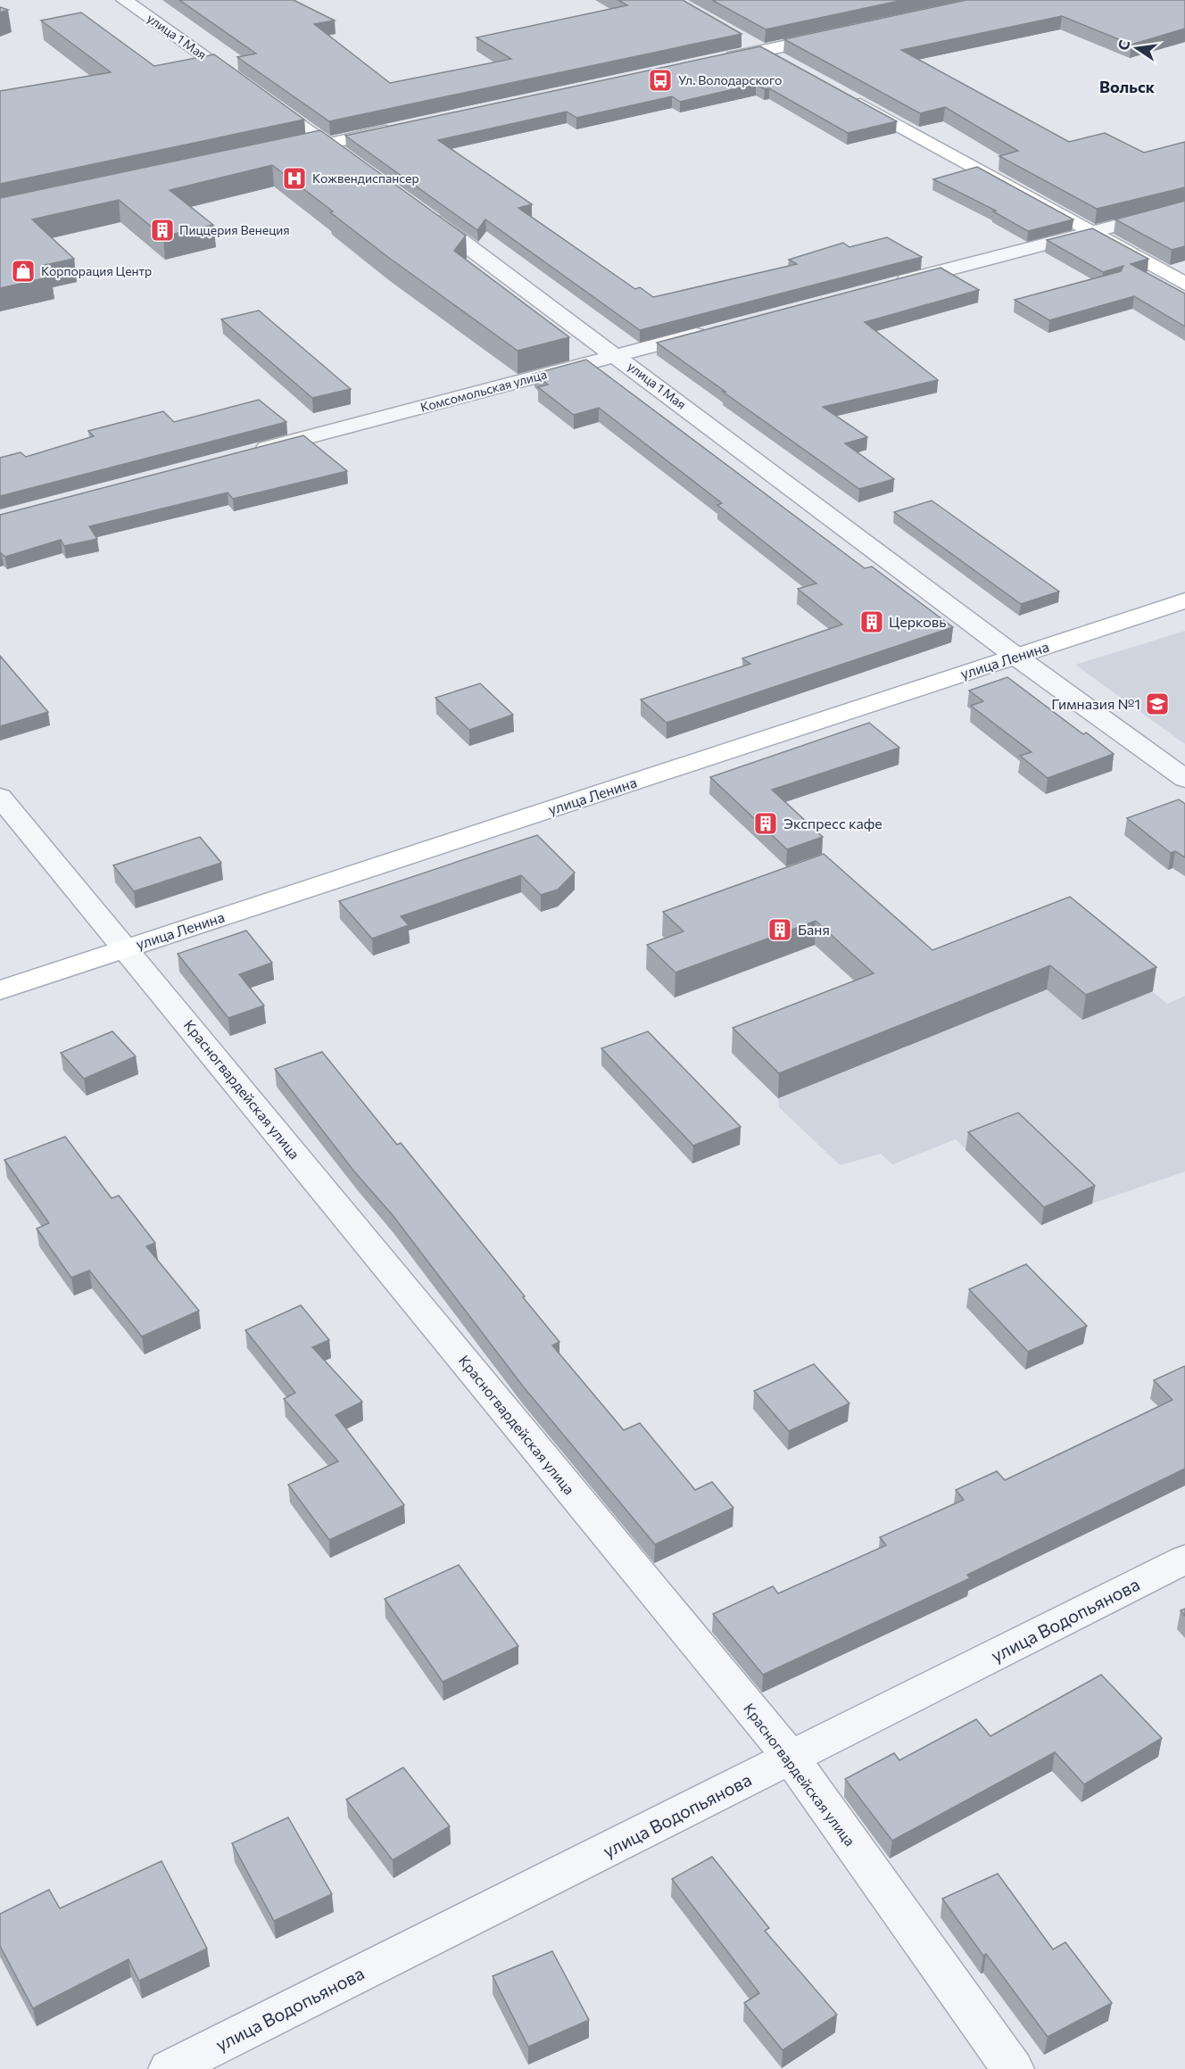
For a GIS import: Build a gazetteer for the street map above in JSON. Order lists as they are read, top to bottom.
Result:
{
  "streets": {
    "street": [
      "улица 1 Мая",
      "Комсомольская улица",
      "улица Ленина",
      "Красногвардейская улица",
      "улица Водопьянова"
    ]
  },
  "crossings": [
    ["улица 1 Мая", "Комсомольская улица"],
    ["улица 1 Мая", "улица Ленина"],
    ["улица Ленина", "Красногвардейская улица"],
    ["Красногвардейская улица", "улица Водопьянова"]
  ],
  "districts": ["Вольск"],
  "places": {
    "bus stop": ["Ул. Володарского"],
    "hospital": ["Кожвендиспансер"],
    "building": [
      "Пиццерия Венеция",
      "Церковь",
      "Экспресс кафе",
      "Баня"
    ],
    "shop": ["Корпорация Центр"],
    "school or university": ["Гимназия №1"]
  },
  "north": "left"
}
